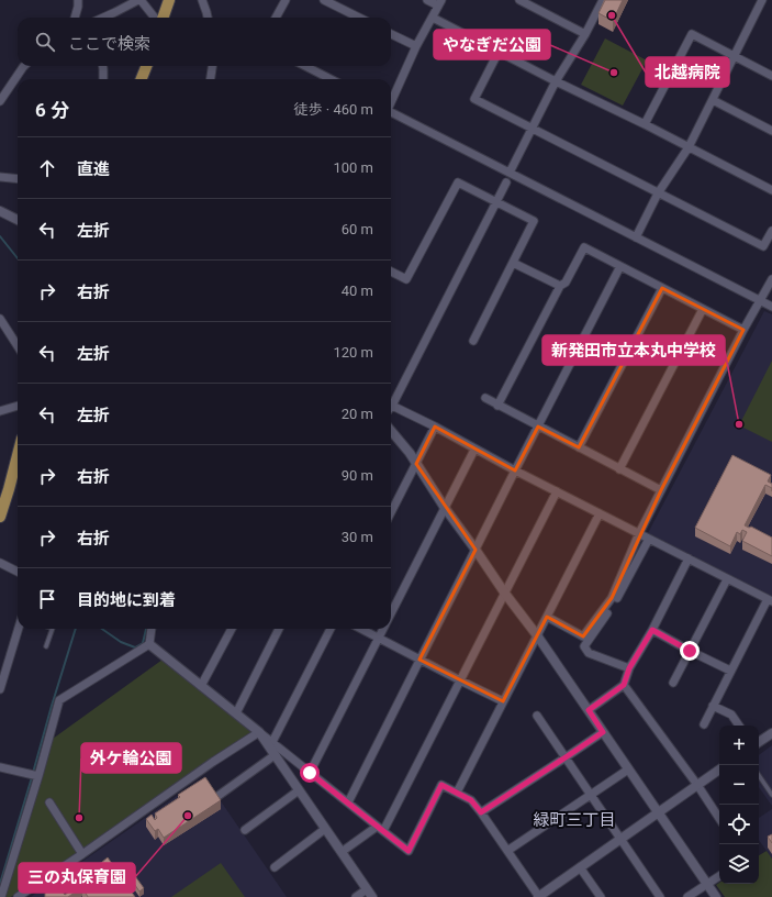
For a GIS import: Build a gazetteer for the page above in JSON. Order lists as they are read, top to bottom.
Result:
{
  "districts": ["緑町三丁目"],
  "places": [
    "北越病院",
    "やなぎだ公園",
    "新発田市立本丸中学校",
    "三の丸保育園",
    "外ケ輪公園"
  ],
  "page": {
    "search": "ここで検索",
    "heading": ["6 分", "徒歩 · 460 m"],
    "list": [
      ["直進", "100 m"],
      ["左折", "60 m"],
      ["右折", "40 m"],
      ["左折", "120 m"],
      ["左折", "20 m"],
      ["右折", "90 m"],
      ["右折", "30 m"],
      "目的地に到着"
    ],
    "map_buttons": ["+", "−"]
  }
}
